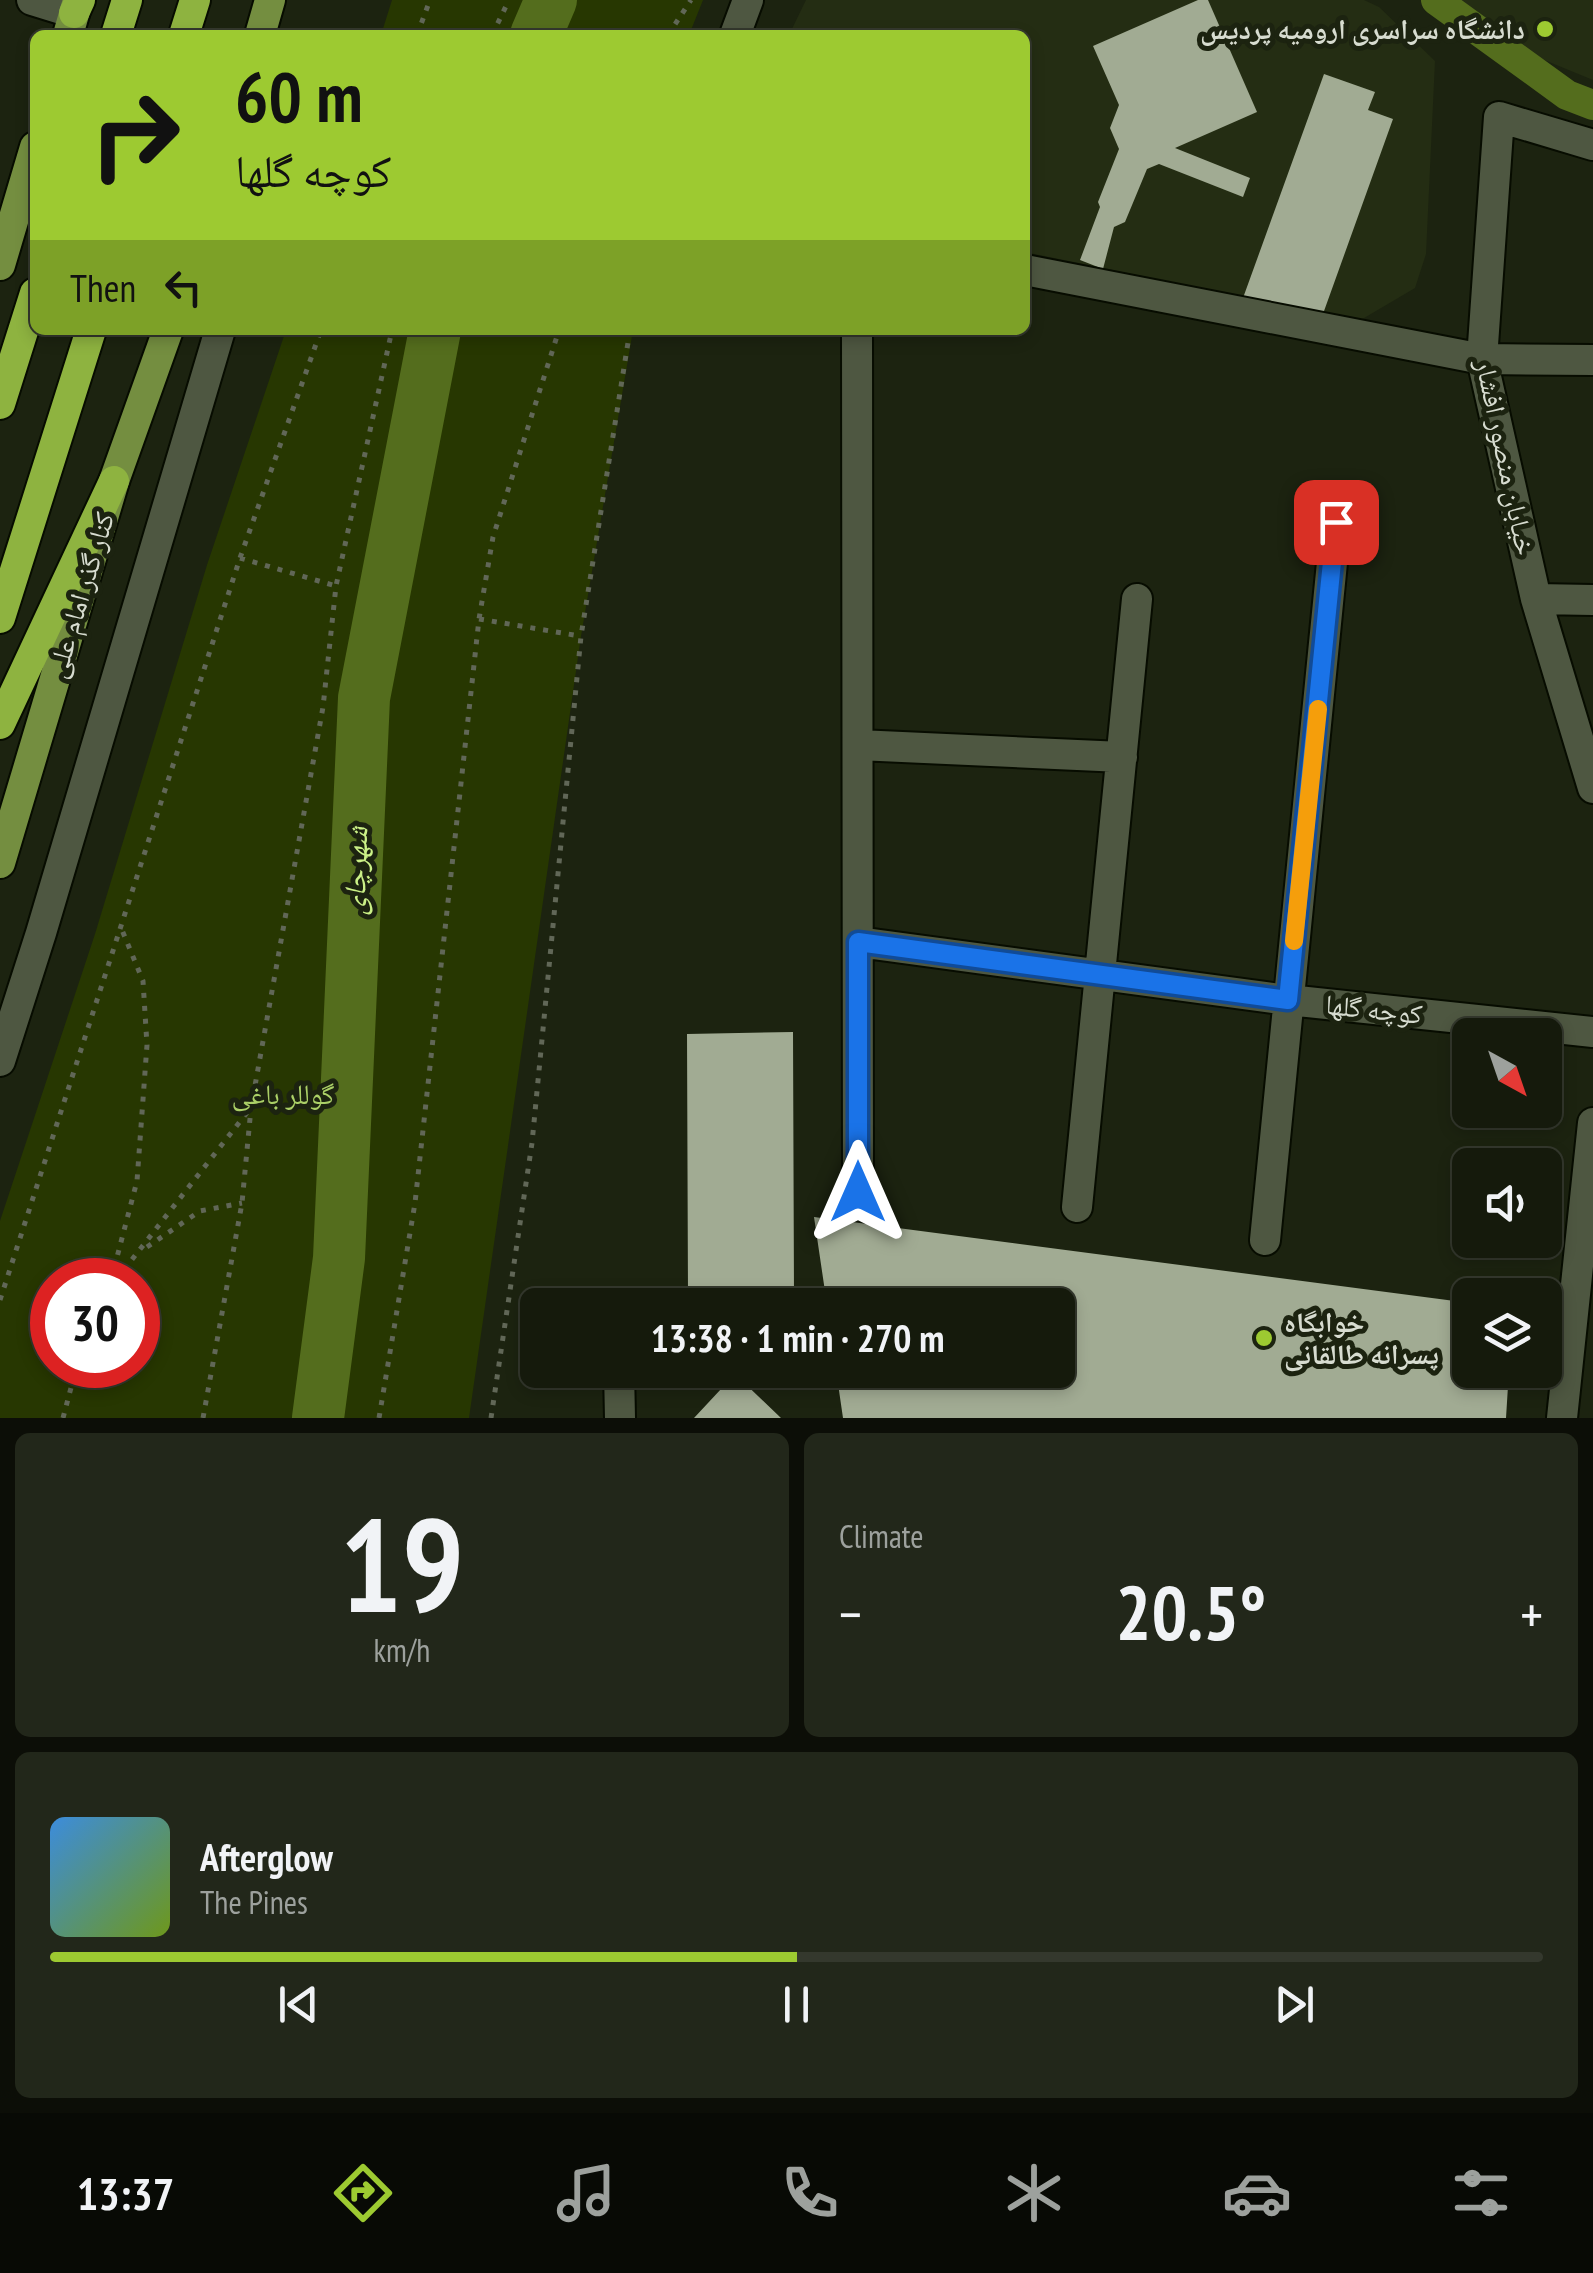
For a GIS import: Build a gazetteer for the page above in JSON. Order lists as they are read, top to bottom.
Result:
{
  "streets": {
    "main road": ["کنار گذر امام علی"],
    "street": ["خیابان منصور افشار", "کوچه گلها"]
  },
  "water": ["شهرچای"],
  "parks": ["گوللر باغی"],
  "places": ["دانشگاه سراسری ارومیه پردیس", "خوابگاه پسرانه طالقانی"],
  "north": "bottom right",
  "page": {
    "turn": ["60 m", "کوچه گلها"],
    "then": "Then",
    "limit": "30",
    "trip": "13:38 · 1 min · 270 m",
    "tile": [
      ["19", "km/h"],
      "Climate"
    ],
    "heat": ["−", "20.5°", "+"],
    "song": ["Afterglow", "The Pines"],
    "tabs": "13:37"
  }
}
